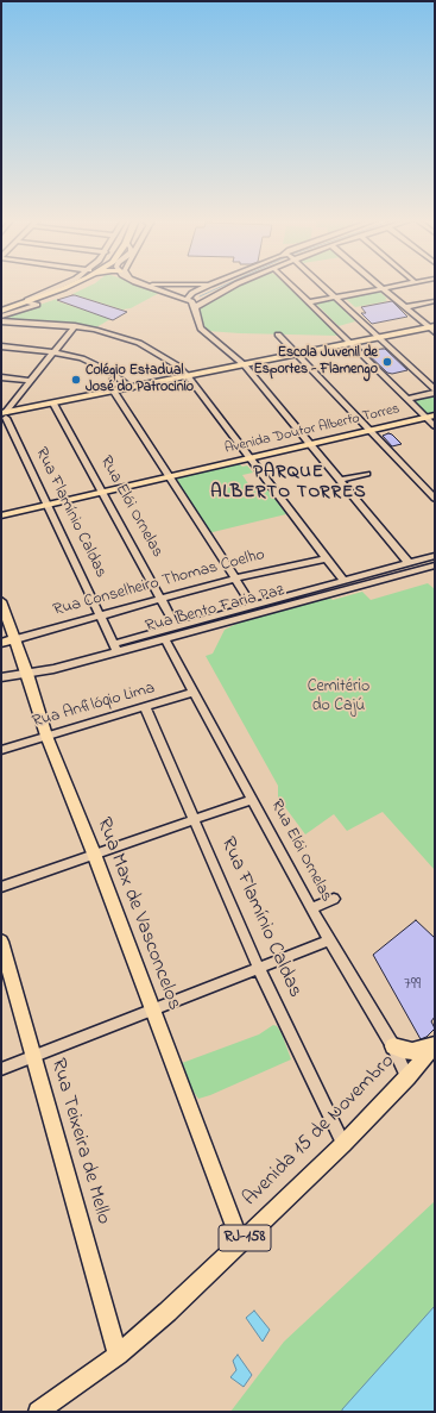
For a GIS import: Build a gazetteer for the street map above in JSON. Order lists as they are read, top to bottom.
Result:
{
  "streets": {
    "main road": [
      "Avenida Doutor Alberto Torres",
      "Rua Max de Vasconcelos",
      "Avenida 15 de Novembro",
      "Rua Teixeira de Mello",
      "RJ-158"
    ],
    "street": [
      "Rua Elói Ornelas",
      "Rua Flamínio Caldas",
      "Rua Conselheiro Thomas Coelho",
      "Rua Bento Faria Paz",
      "Rua Anfilóqio Lima"
    ]
  },
  "crossings": [
    ["Avenida Doutor Alberto Torres", "Rua Elói Ornelas"],
    ["Avenida Doutor Alberto Torres", "Rua Flamínio Caldas"],
    ["Rua Elói Ornelas", "Rua Conselheiro Thomas Coelho"],
    ["Rua Elói Ornelas", "Rua Bento Faria Paz"],
    ["Rua Elói Ornelas", "Rua Anfilóqio Lima"],
    ["Rua Elói Ornelas", "Avenida 15 de Novembro"],
    ["Rua Flamínio Caldas", "Rua Conselheiro Thomas Coelho"],
    ["Rua Flamínio Caldas", "Rua Bento Faria Paz"],
    ["Rua Flamínio Caldas", "Rua Anfilóqio Lima"],
    ["Rua Flamínio Caldas", "Avenida 15 de Novembro"],
    ["Rua Conselheiro Thomas Coelho", "Rua Max de Vasconcelos"],
    ["Rua Bento Faria Paz", "Rua Max de Vasconcelos"],
    ["Rua Anfilóqio Lima", "Rua Max de Vasconcelos"],
    ["Rua Max de Vasconcelos", "Avenida 15 de Novembro"],
    ["Avenida 15 de Novembro", "Rua Teixeira de Mello"]
  ],
  "districts": ["PARQUE ALBERTO TORRES"],
  "parks": ["Cemitério do Cajú"],
  "places": ["Escola Juvenil de Esportes - Flamengo", "Colégio Estadual José do Patrocinio"],
  "house_numbers": ["799"]
}
